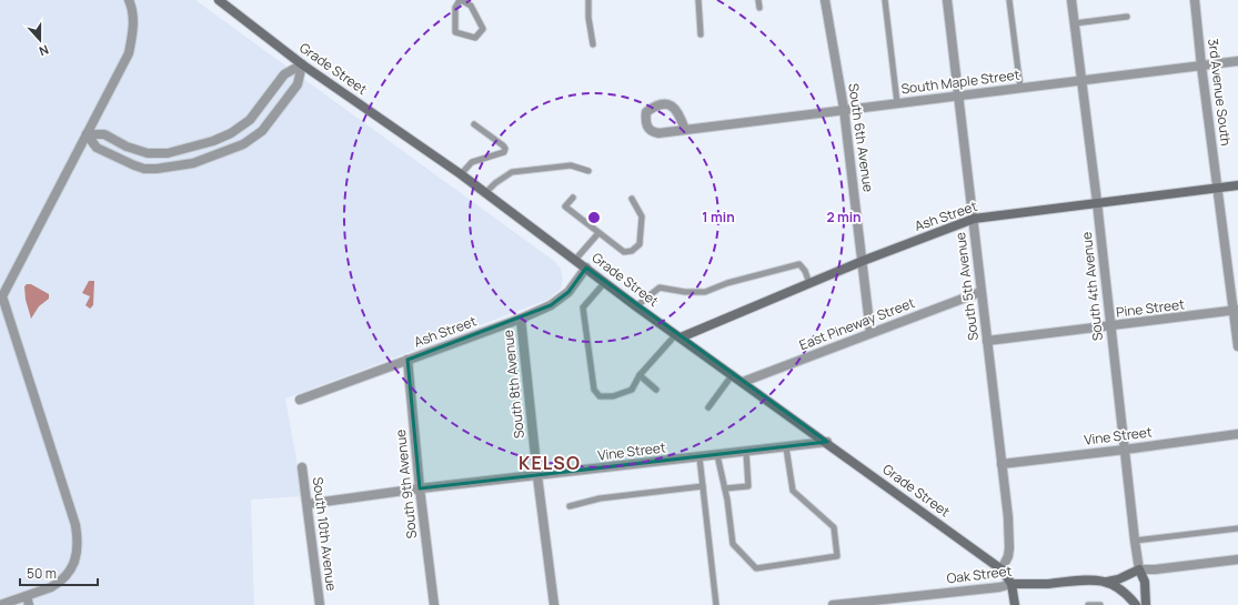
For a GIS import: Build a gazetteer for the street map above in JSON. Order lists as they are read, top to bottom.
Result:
{
  "streets": {
    "main road": ["Grade Street", "Ash Street", "Oak Street"],
    "street": [
      "South Maple Street",
      "3rd Avenue South",
      "South 6th Avenue",
      "South 5th Avenue",
      "South 4th Avenue",
      "Pine Street",
      "East Pineway Street",
      "South 8th Avenue",
      "Vine Street",
      "South 9th Avenue",
      "South 10th Avenue"
    ]
  },
  "crossings": [
    ["Grade Street", "Ash Street"],
    ["Grade Street", "South 5th Avenue"],
    ["Grade Street", "East Pineway Street"],
    ["Grade Street", "Vine Street"],
    ["Grade Street", "Oak Street"],
    ["South Maple Street", "3rd Avenue South"],
    ["South Maple Street", "South 6th Avenue"],
    ["South Maple Street", "South 5th Avenue"],
    ["South Maple Street", "South 4th Avenue"],
    ["3rd Avenue South", "Ash Street"],
    ["3rd Avenue South", "Pine Street"],
    ["South 6th Avenue", "Ash Street"],
    ["South 6th Avenue", "East Pineway Street"],
    ["Ash Street", "South 5th Avenue"],
    ["Ash Street", "South 4th Avenue"],
    ["Ash Street", "South 8th Avenue"],
    ["Ash Street", "South 9th Avenue"],
    ["South 5th Avenue", "Pine Street"],
    ["South 5th Avenue", "East Pineway Street"],
    ["South 5th Avenue", "Vine Street"],
    ["South 4th Avenue", "Pine Street"],
    ["South 4th Avenue", "Vine Street"],
    ["South 8th Avenue", "Vine Street"],
    ["Vine Street", "South 9th Avenue"],
    ["Vine Street", "South 10th Avenue"]
  ],
  "districts": ["KELSO"],
  "scale_bar": "50 m",
  "north": "bottom",
  "rings": ["1 min", "2 min"]
}
